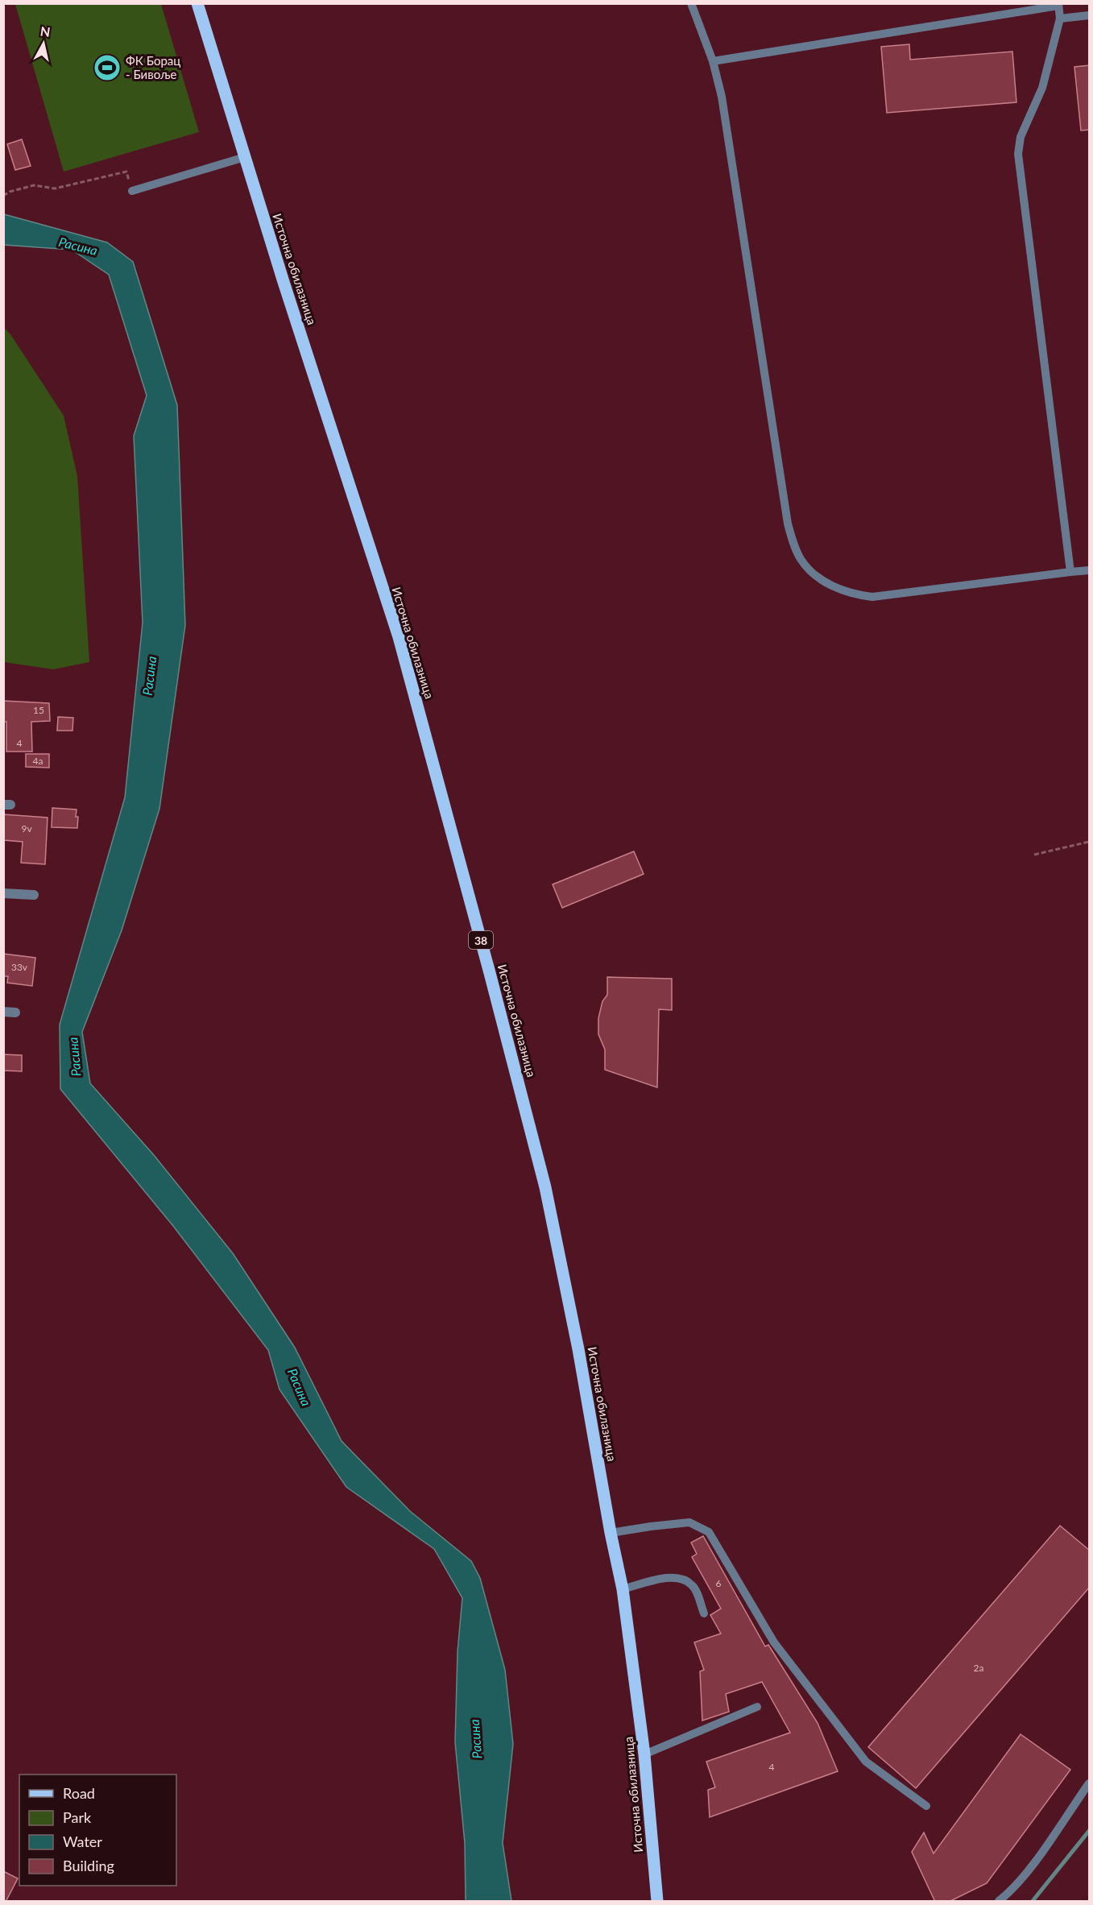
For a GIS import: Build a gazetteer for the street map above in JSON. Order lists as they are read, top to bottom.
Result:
{
  "streets": {
    "main road": ["Источна обилазница", "38"]
  },
  "water": ["Расина"],
  "places": {
    "sports": ["ФК Борац - Бивоље"]
  },
  "house_numbers": [
    "15",
    "4",
    "4a",
    "9v",
    "33v",
    "6",
    "2a",
    "4"
  ],
  "legend": [
    "Road",
    "Park",
    "Water",
    "Building"
  ],
  "north": "top"
}
